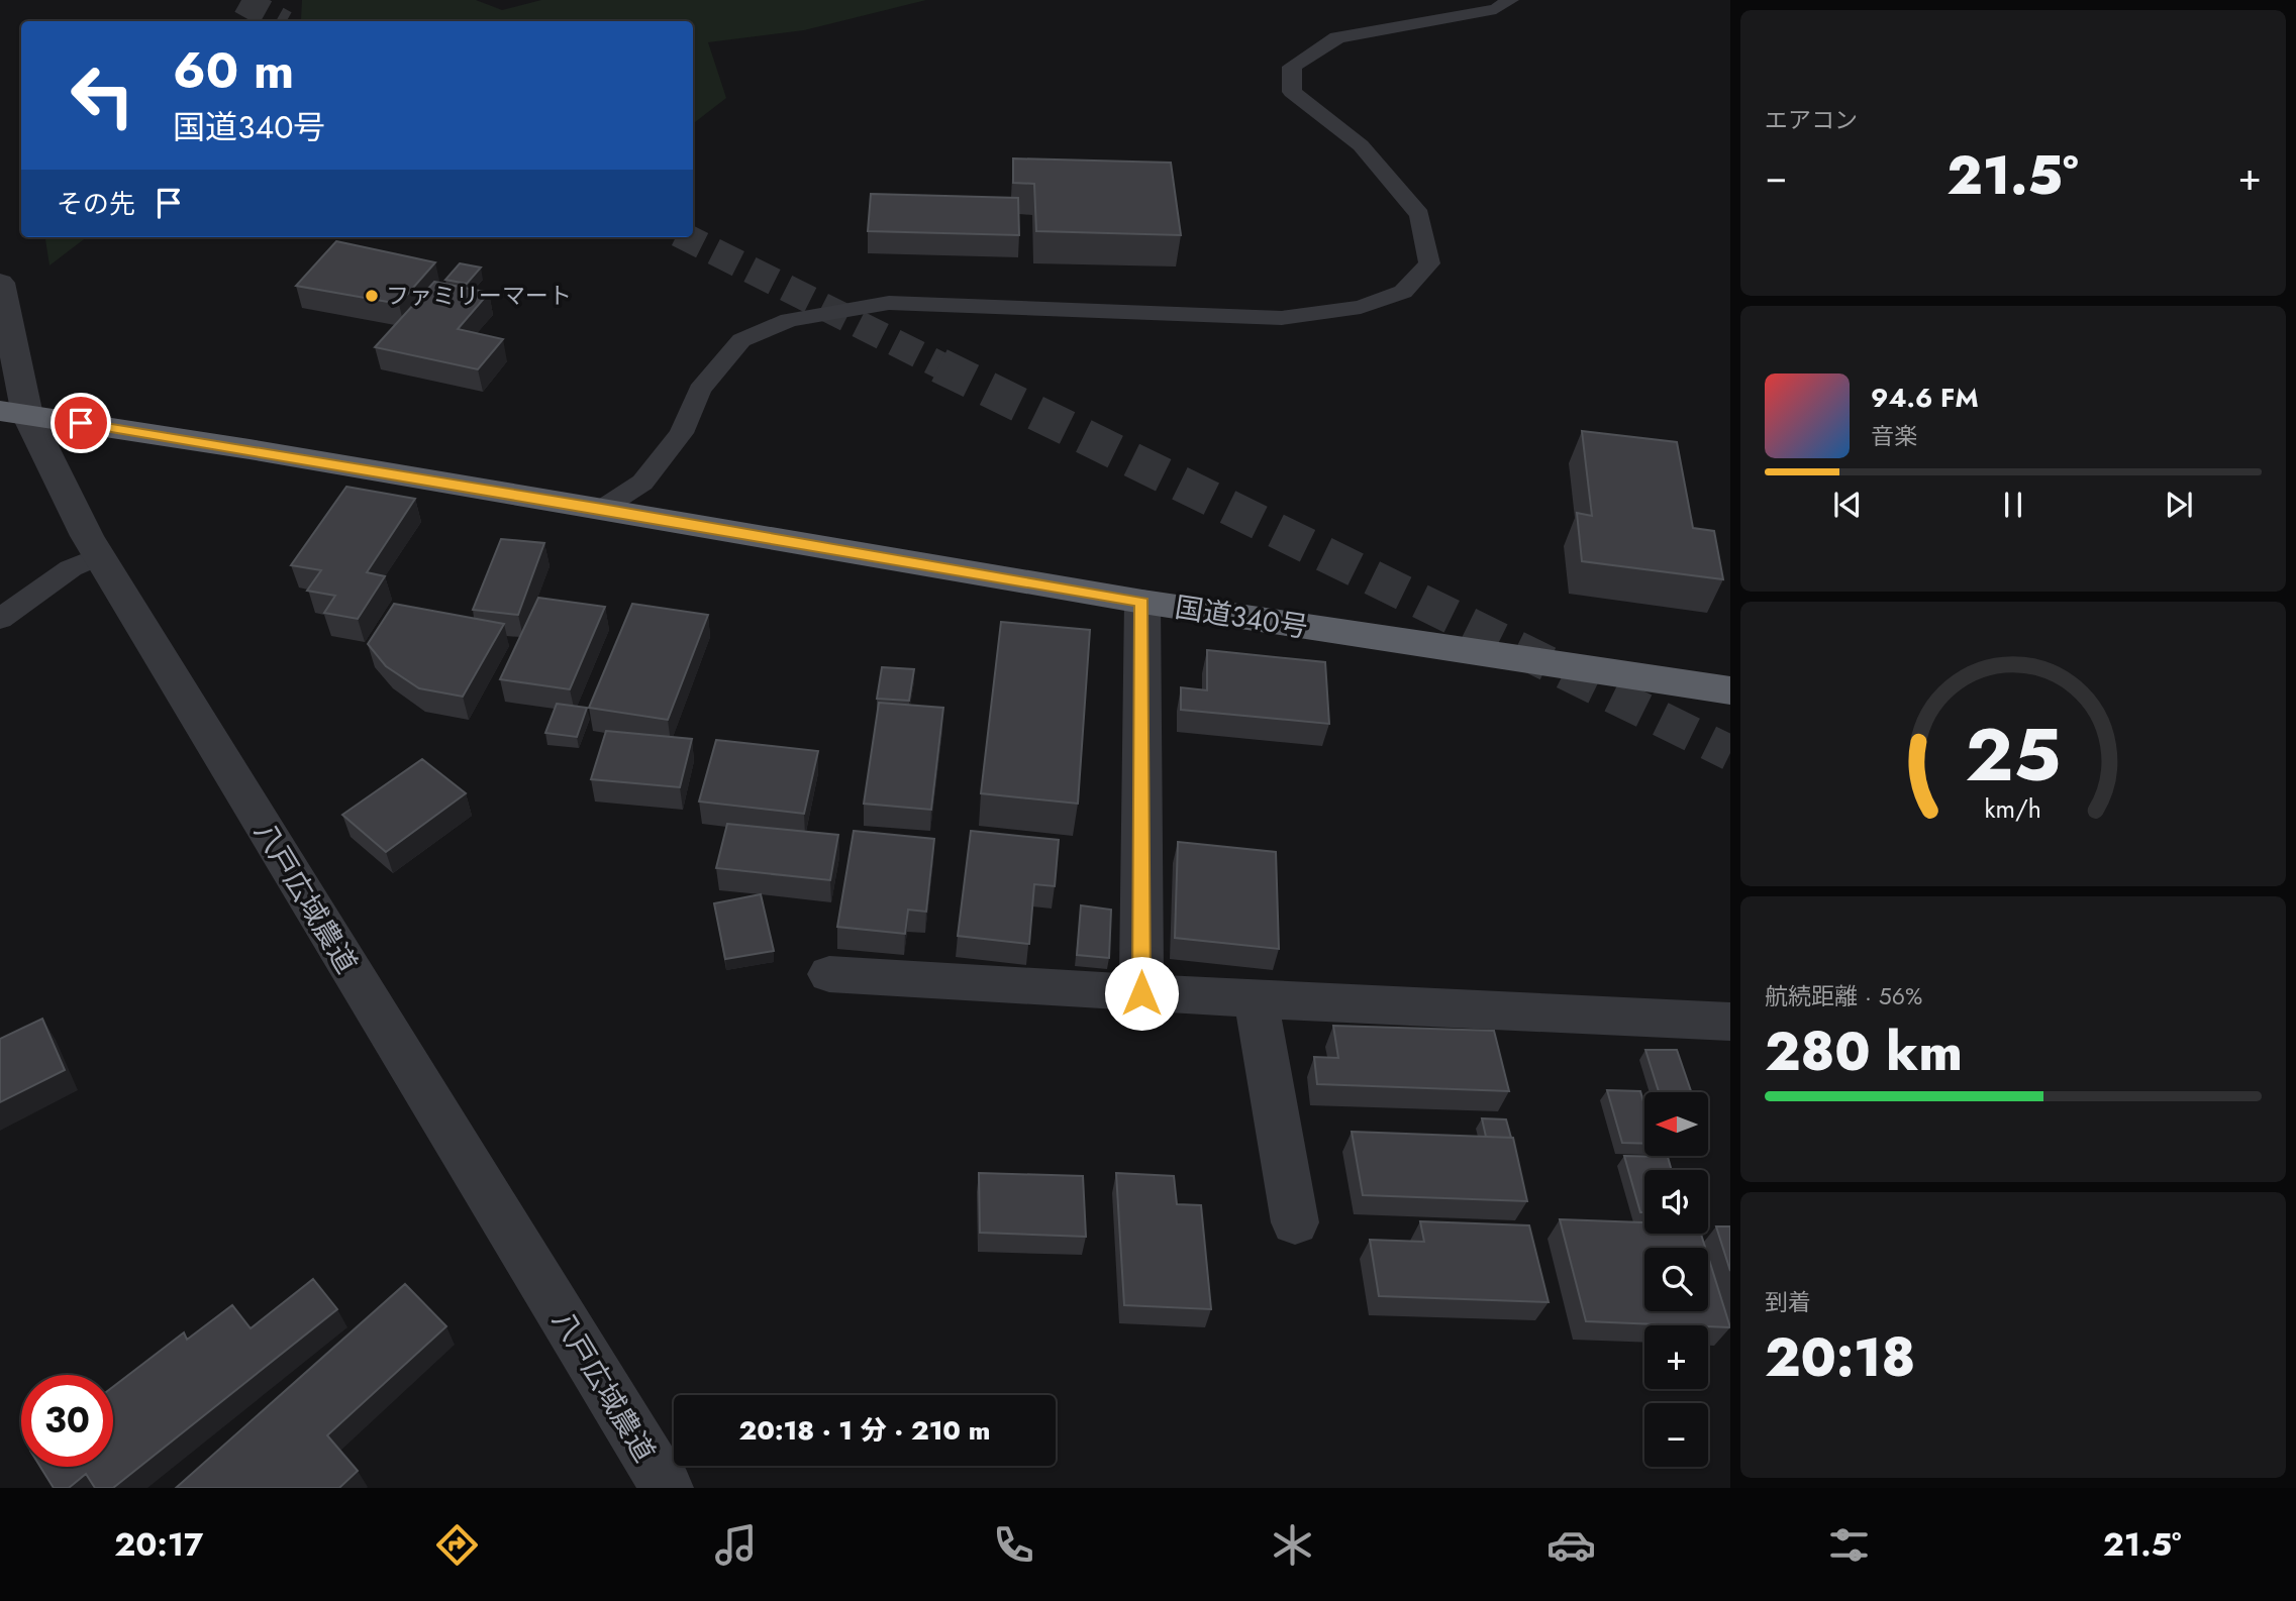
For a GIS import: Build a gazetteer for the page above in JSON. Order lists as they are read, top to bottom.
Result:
{
  "streets": {
    "highway": ["国道340号"],
    "street": ["八戸広域農道"]
  },
  "crossings": [
    ["国道340号", "八戸広域農道"]
  ],
  "places": ["ファミリーマート"],
  "north": "left",
  "page": {
    "tile": [
      "エアコン",
      ["航続距離 · 56%", "280 km"],
      ["到着", "20:18"]
    ],
    "turn": ["60 m", "国道340号"],
    "heat": ["−", "21.5°", "+"],
    "then": "その先",
    "song": ["94.6 FM", "音楽"],
    "map_buttons": ["+", "−"],
    "limit": "30",
    "trip": "20:18 · 1 分 · 210 m",
    "tabs": ["20:17", "21.5°"],
    "gauge": ["25", "km/h"]
  }
}
